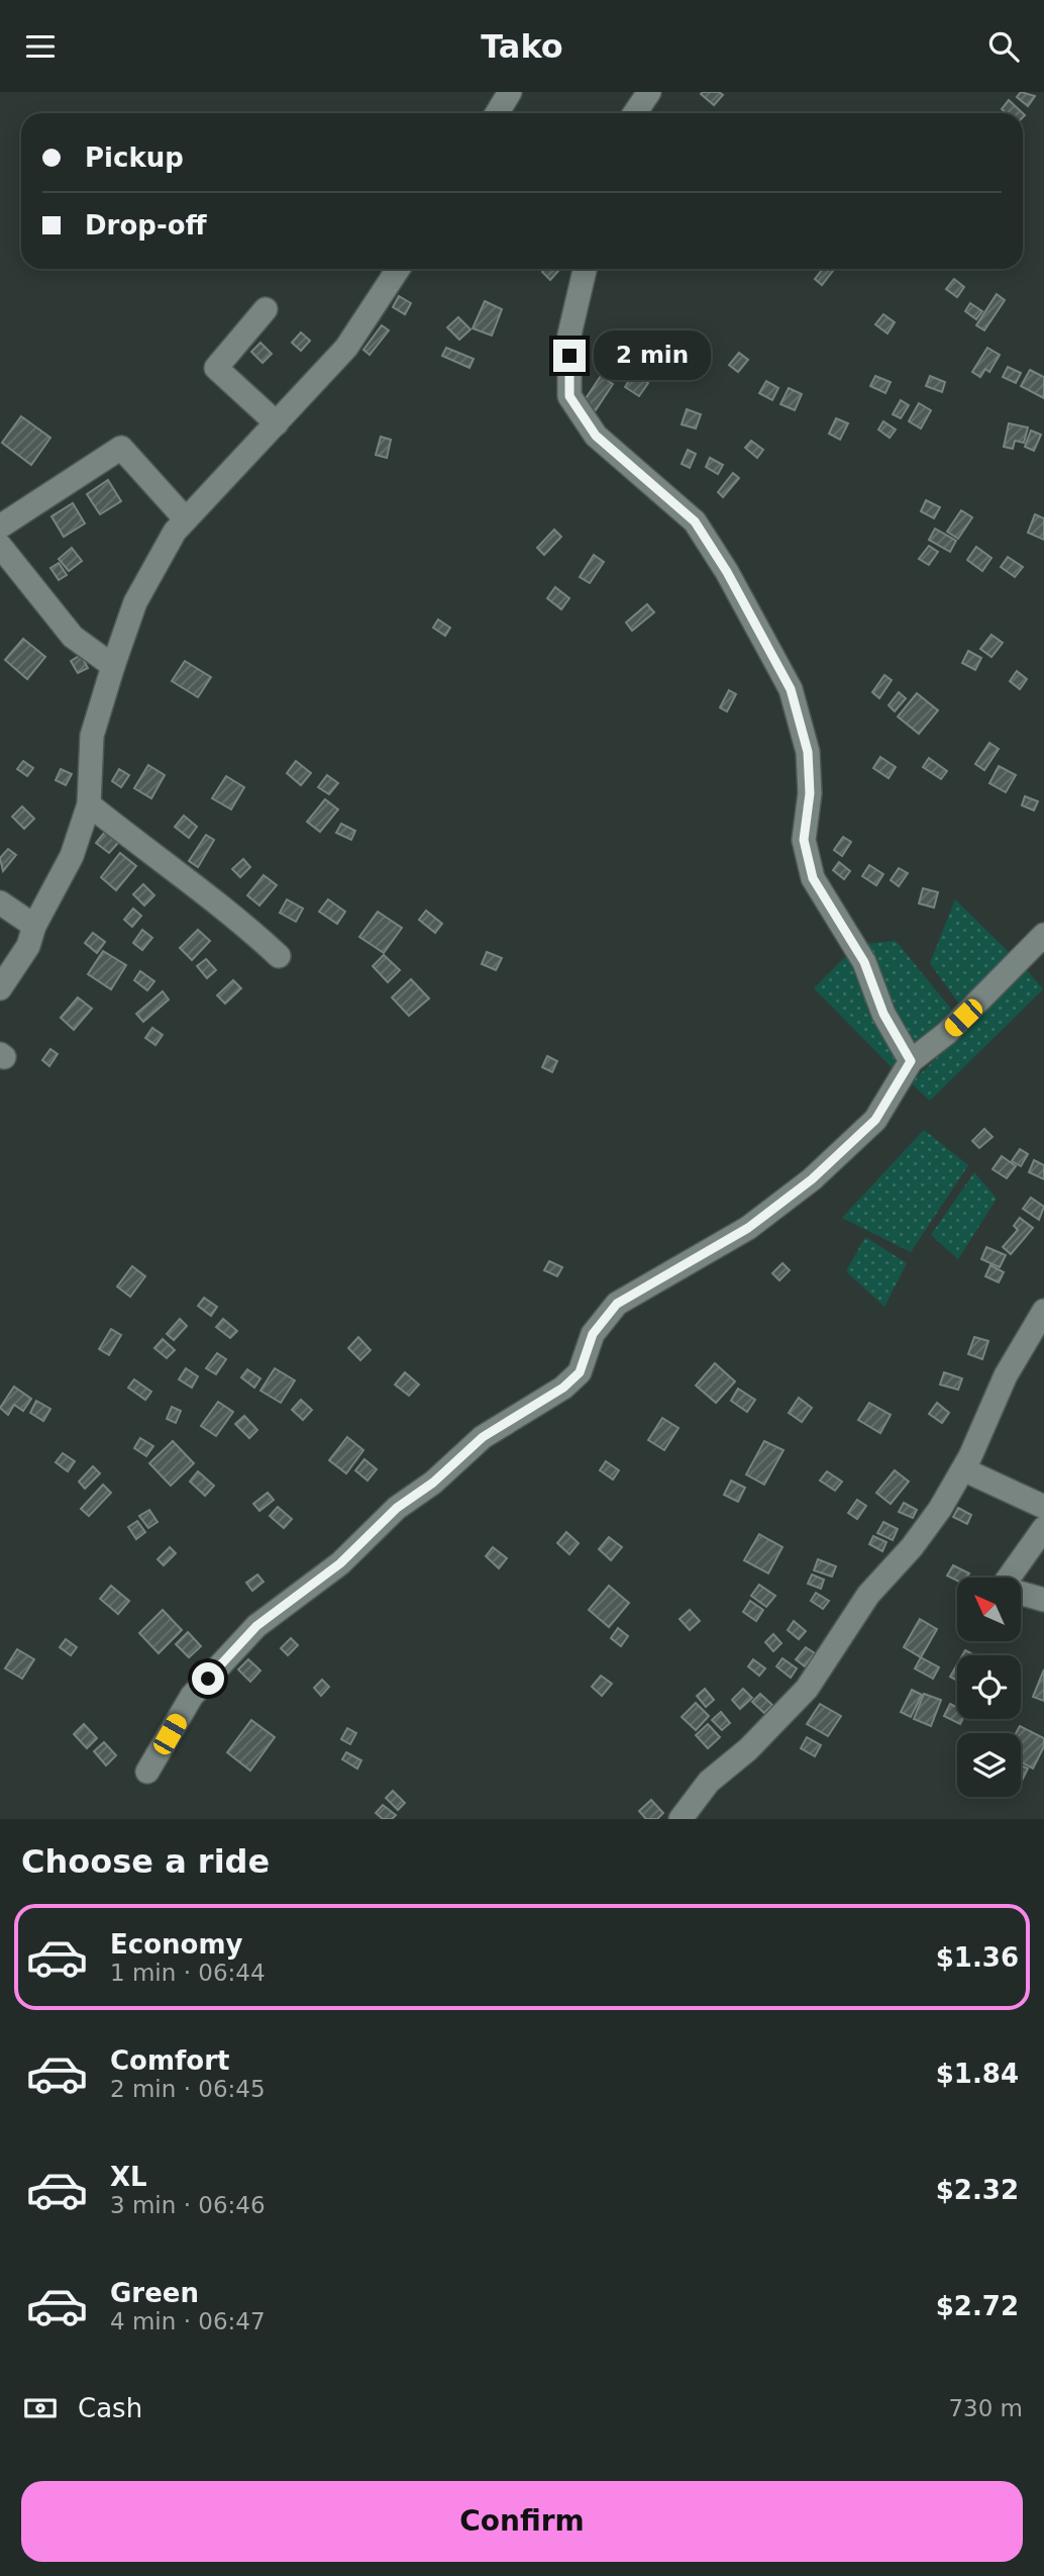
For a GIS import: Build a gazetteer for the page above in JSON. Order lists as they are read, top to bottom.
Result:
{
  "north": "top left",
  "page": {
    "header": "Tako",
    "banner": ["Pickup", "Drop-off"],
    "bubble": "2 min",
    "heading": "Choose a ride",
    "list": [
      {
        "name": "Economy",
        "note": "1 min · 06:44",
        "value": "$1.36"
      },
      {
        "name": "Comfort",
        "note": "2 min · 06:45",
        "value": "$1.84"
      },
      {
        "name": "XL",
        "note": "3 min · 06:46",
        "value": "$2.32"
      },
      {
        "name": "Green",
        "note": "4 min · 06:47",
        "value": "$2.72"
      }
    ],
    "pay": ["Cash", "730 m"],
    "buttons": "Confirm"
  }
}
